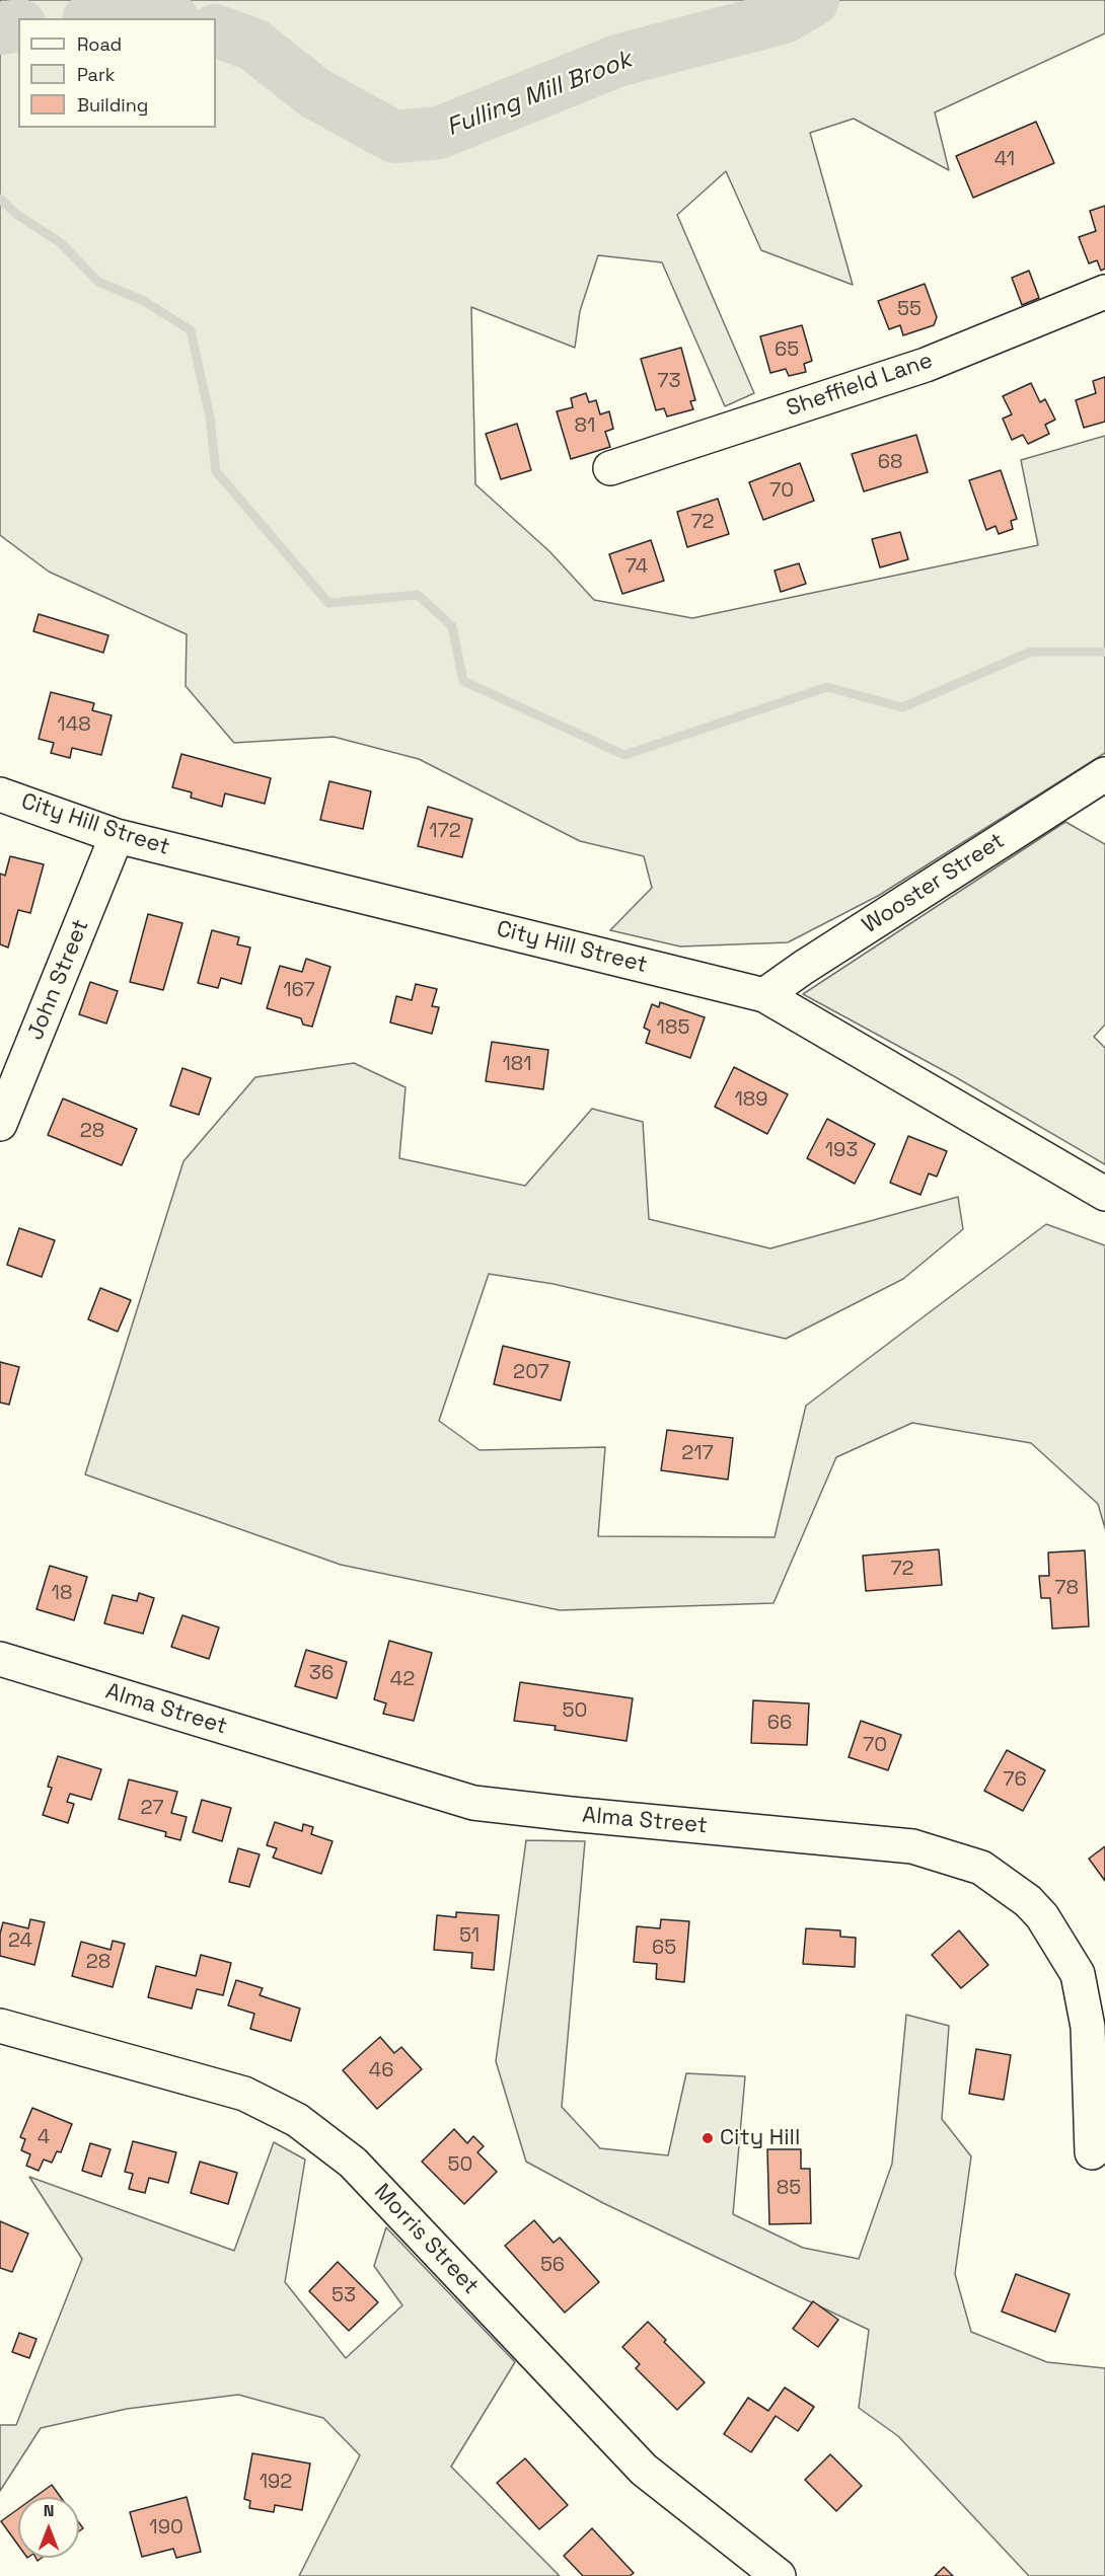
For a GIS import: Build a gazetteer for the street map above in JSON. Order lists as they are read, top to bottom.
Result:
{
  "streets": {
    "street": [
      "Sheffield Lane",
      "City Hill Street",
      "Wooster Street",
      "John Street",
      "Alma Street",
      "Morris Street"
    ]
  },
  "crossings": [
    ["City Hill Street", "Wooster Street"],
    ["City Hill Street", "John Street"]
  ],
  "water": ["Fulling Mill Brook"],
  "places": ["City Hill"],
  "house_numbers": [
    "41",
    "55",
    "65",
    "73",
    "81",
    "68",
    "70",
    "72",
    "74",
    "148",
    "172",
    "167",
    "185",
    "181",
    "189",
    "28",
    "193",
    "207",
    "217",
    "72",
    "78",
    "18",
    "36",
    "42",
    "50",
    "66",
    "70",
    "76",
    "27",
    "51",
    "24",
    "65",
    "28",
    "46",
    "4",
    "50",
    "85",
    "56",
    "53",
    "192",
    "190"
  ],
  "legend": ["Road", "Park", "Building"],
  "north": "top"
}
